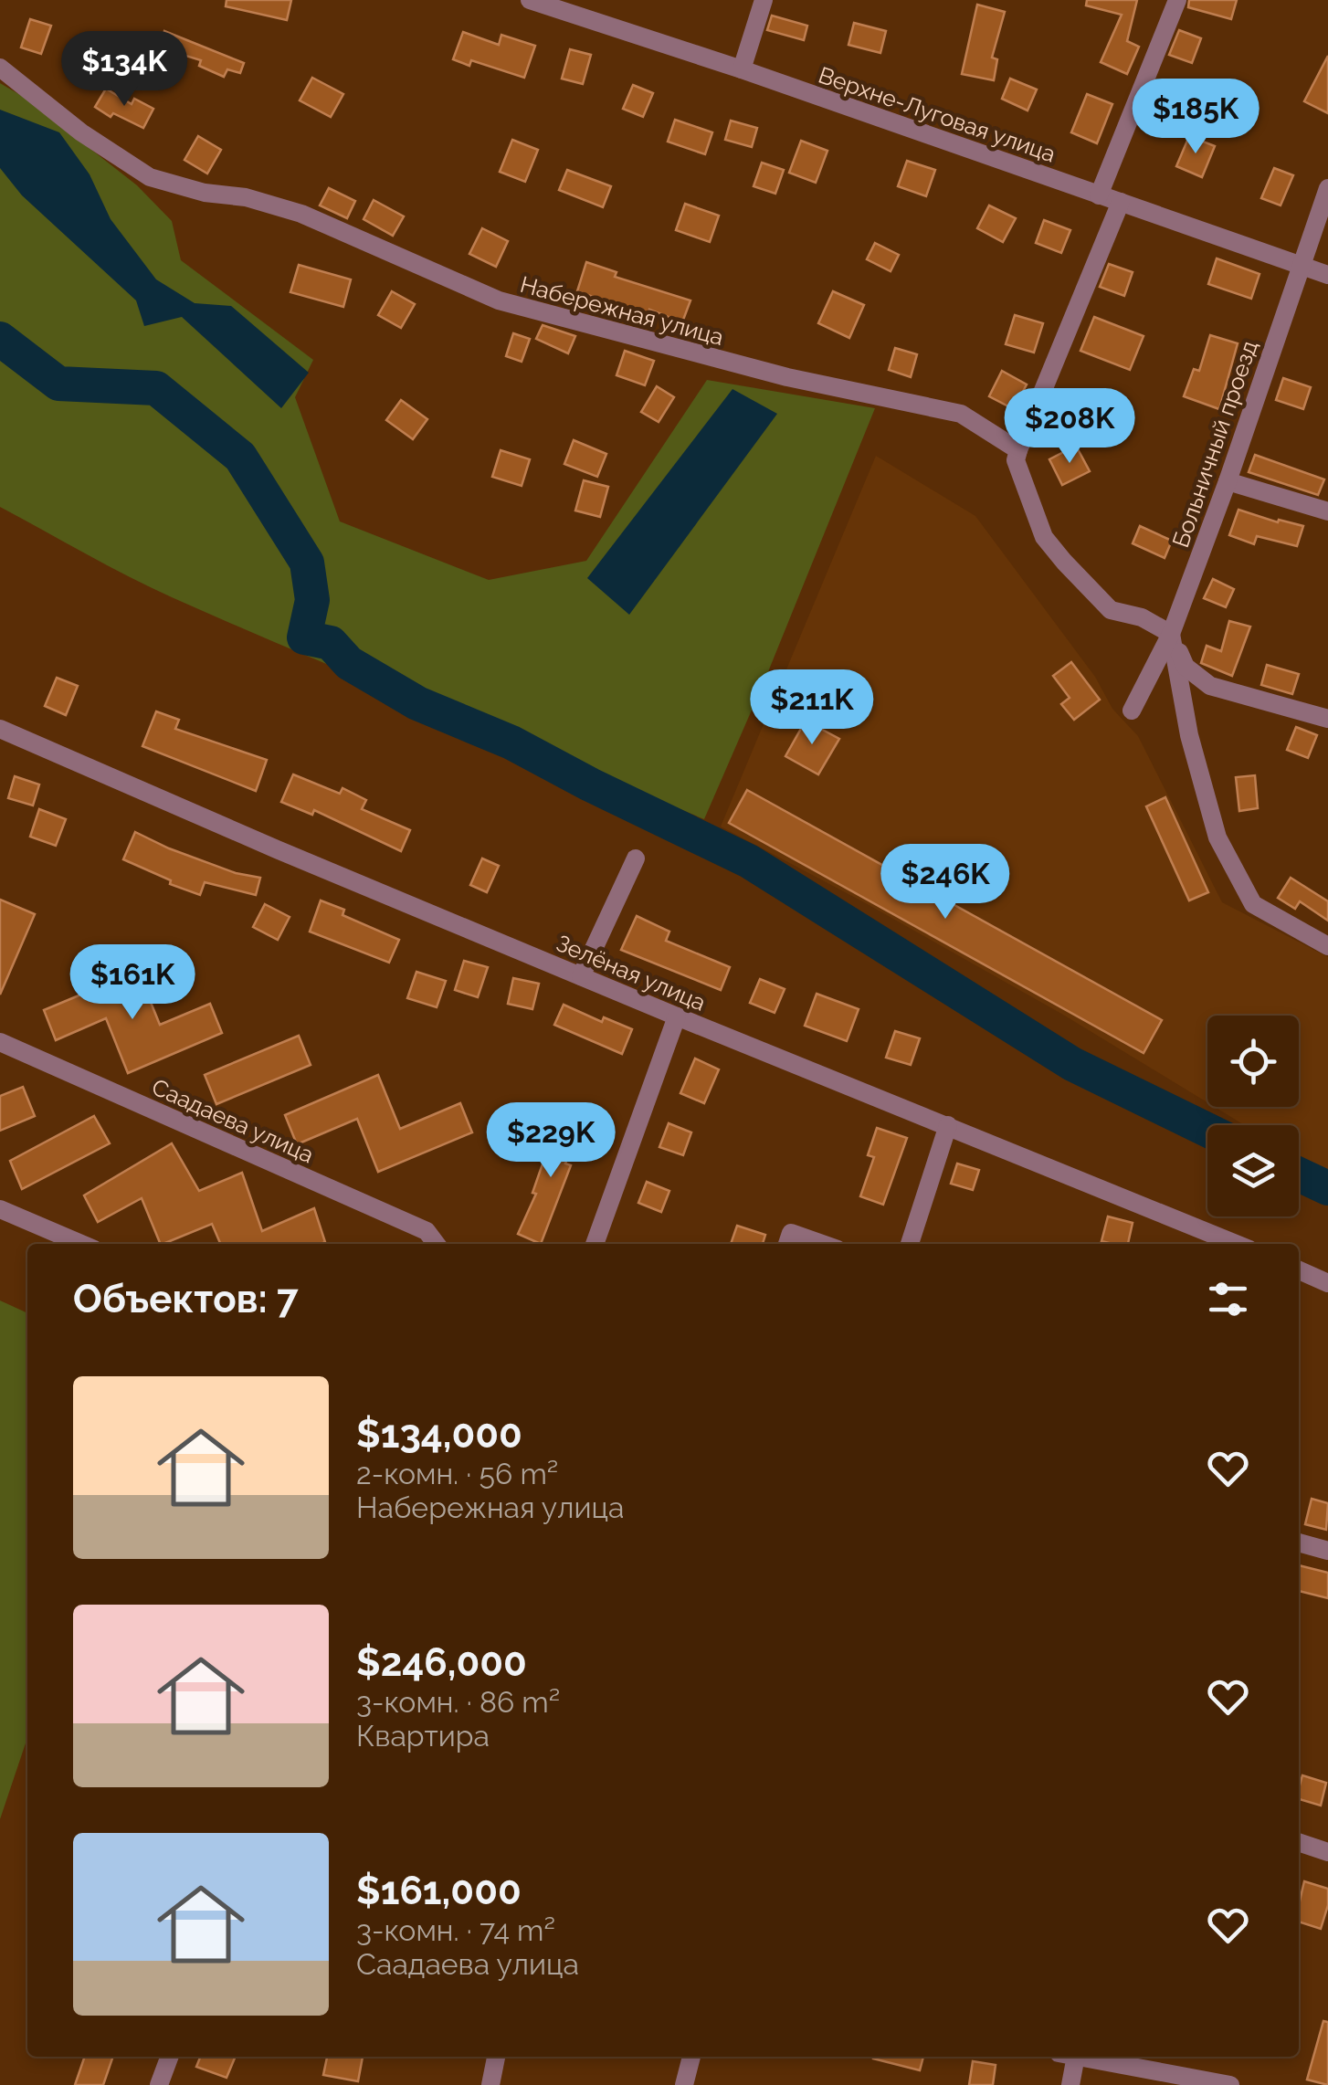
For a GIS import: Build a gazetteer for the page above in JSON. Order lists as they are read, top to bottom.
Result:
{
  "streets": {
    "street": [
      "Верхне-Луговая улица",
      "Набережная улица",
      "Больничный проезд",
      "Зелёная улица",
      "Саадаева улица"
    ]
  },
  "crossings": [
    ["Верхне-Луговая улица", "Больничный проезд"]
  ],
  "page": {
    "price": [
      "$134K",
      "$185K",
      "$208K",
      "$211K",
      "$246K",
      "$161K",
      "$229K"
    ],
    "heading": "Объектов: 7",
    "list": [
      {
        "name": "$134,000",
        "note": "2-комн. · 56 m² · Набережная улица"
      },
      {
        "name": "$246,000",
        "note": "3-комн. · 86 m² · Квартира"
      },
      {
        "name": "$161,000",
        "note": "3-комн. · 74 m² · Саадаева улица"
      }
    ]
  }
}
